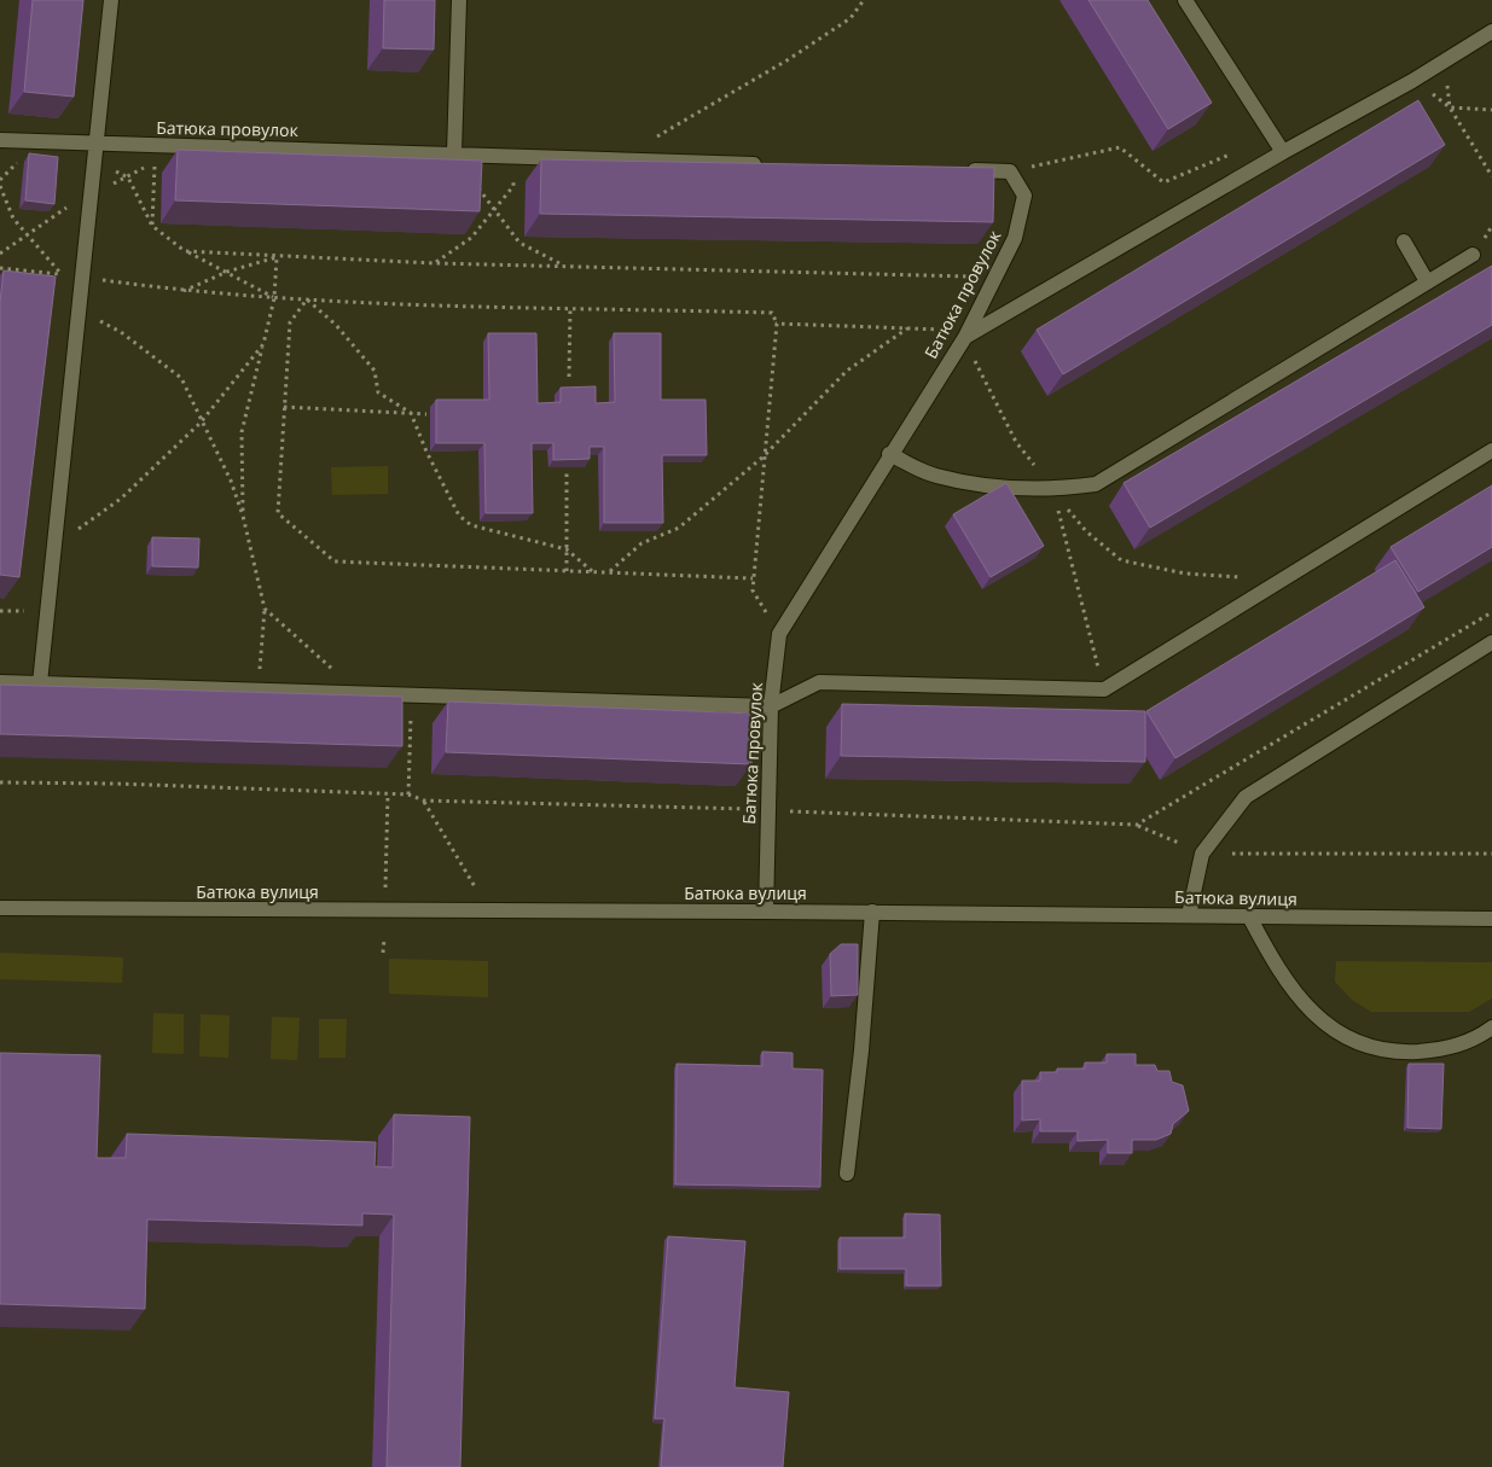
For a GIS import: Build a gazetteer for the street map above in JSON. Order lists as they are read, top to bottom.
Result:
{
  "streets": {
    "street": ["Батюка провулок", "Батюка вулиця"]
  },
  "crossings": [
    ["Батюка провулок", "Батюка вулиця"]
  ]
}
